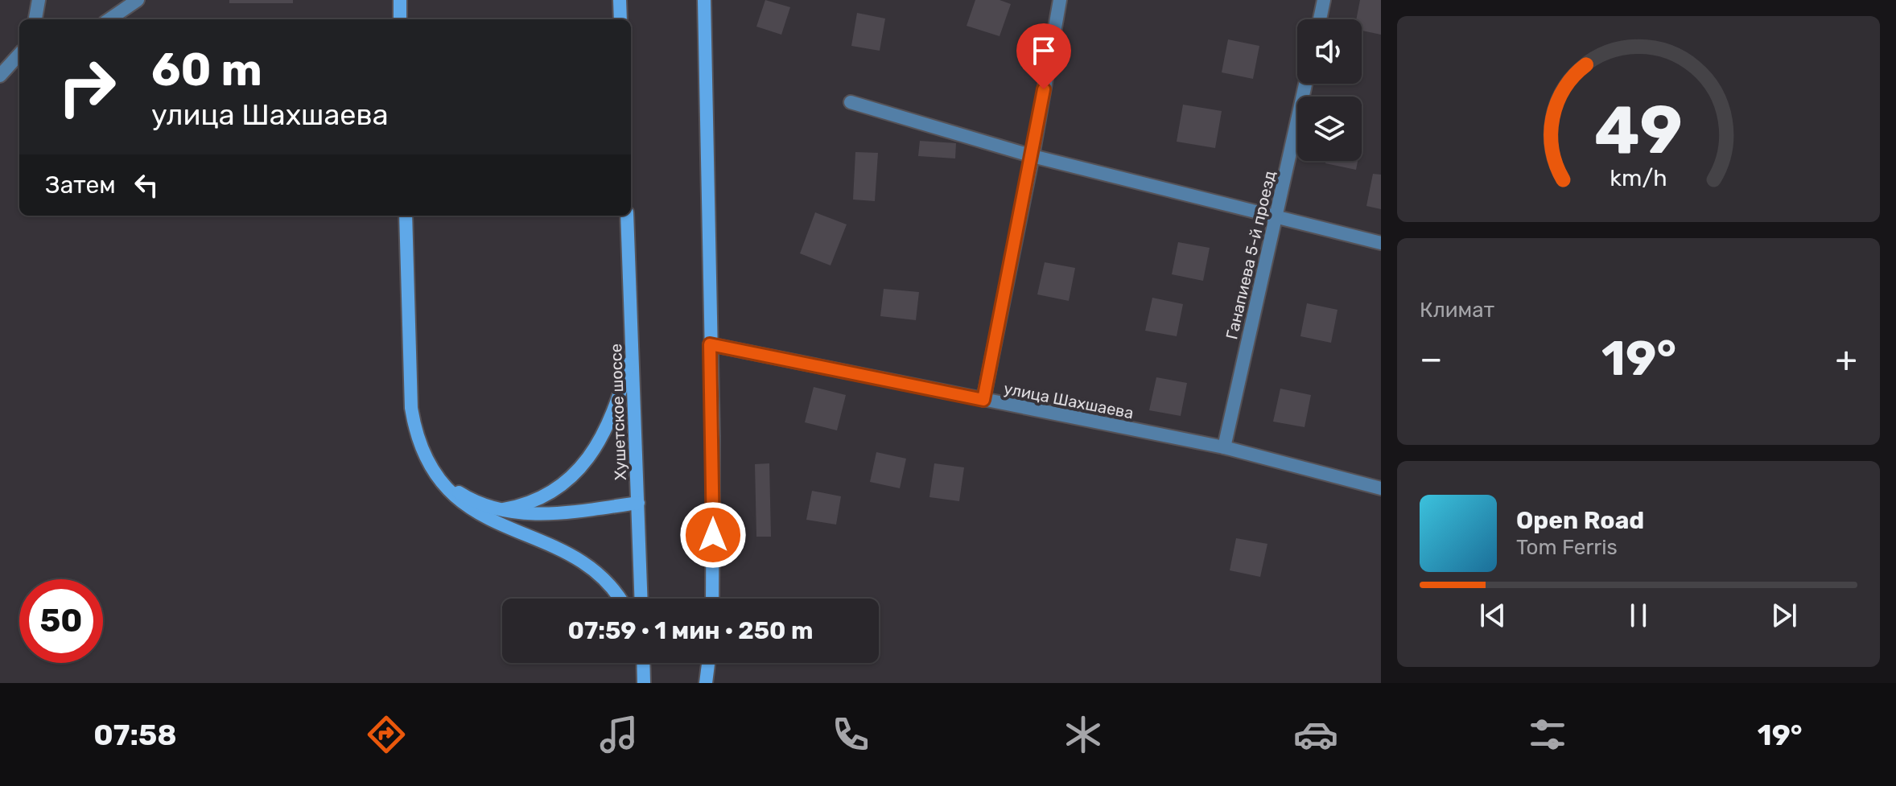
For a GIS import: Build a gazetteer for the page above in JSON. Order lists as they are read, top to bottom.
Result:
{
  "streets": {
    "main road": ["Хушетское шоссе"],
    "lane": ["Ганапиева 5-й проезд", "улица Шахшаева"]
  },
  "crossings": [
    ["Ганапиева 5-й проезд", "улица Шахшаева"]
  ],
  "page": {
    "turn": ["60 m", "улица Шахшаева"],
    "then": "Затем",
    "tile": "Климат",
    "heat": ["−", "19°", "+"],
    "song": ["Open Road", "Tom Ferris"],
    "limit": "50",
    "trip": "07:59 · 1 мин · 250 m",
    "tabs": ["07:58", "19°"],
    "gauge": ["49", "km/h"]
  }
}
